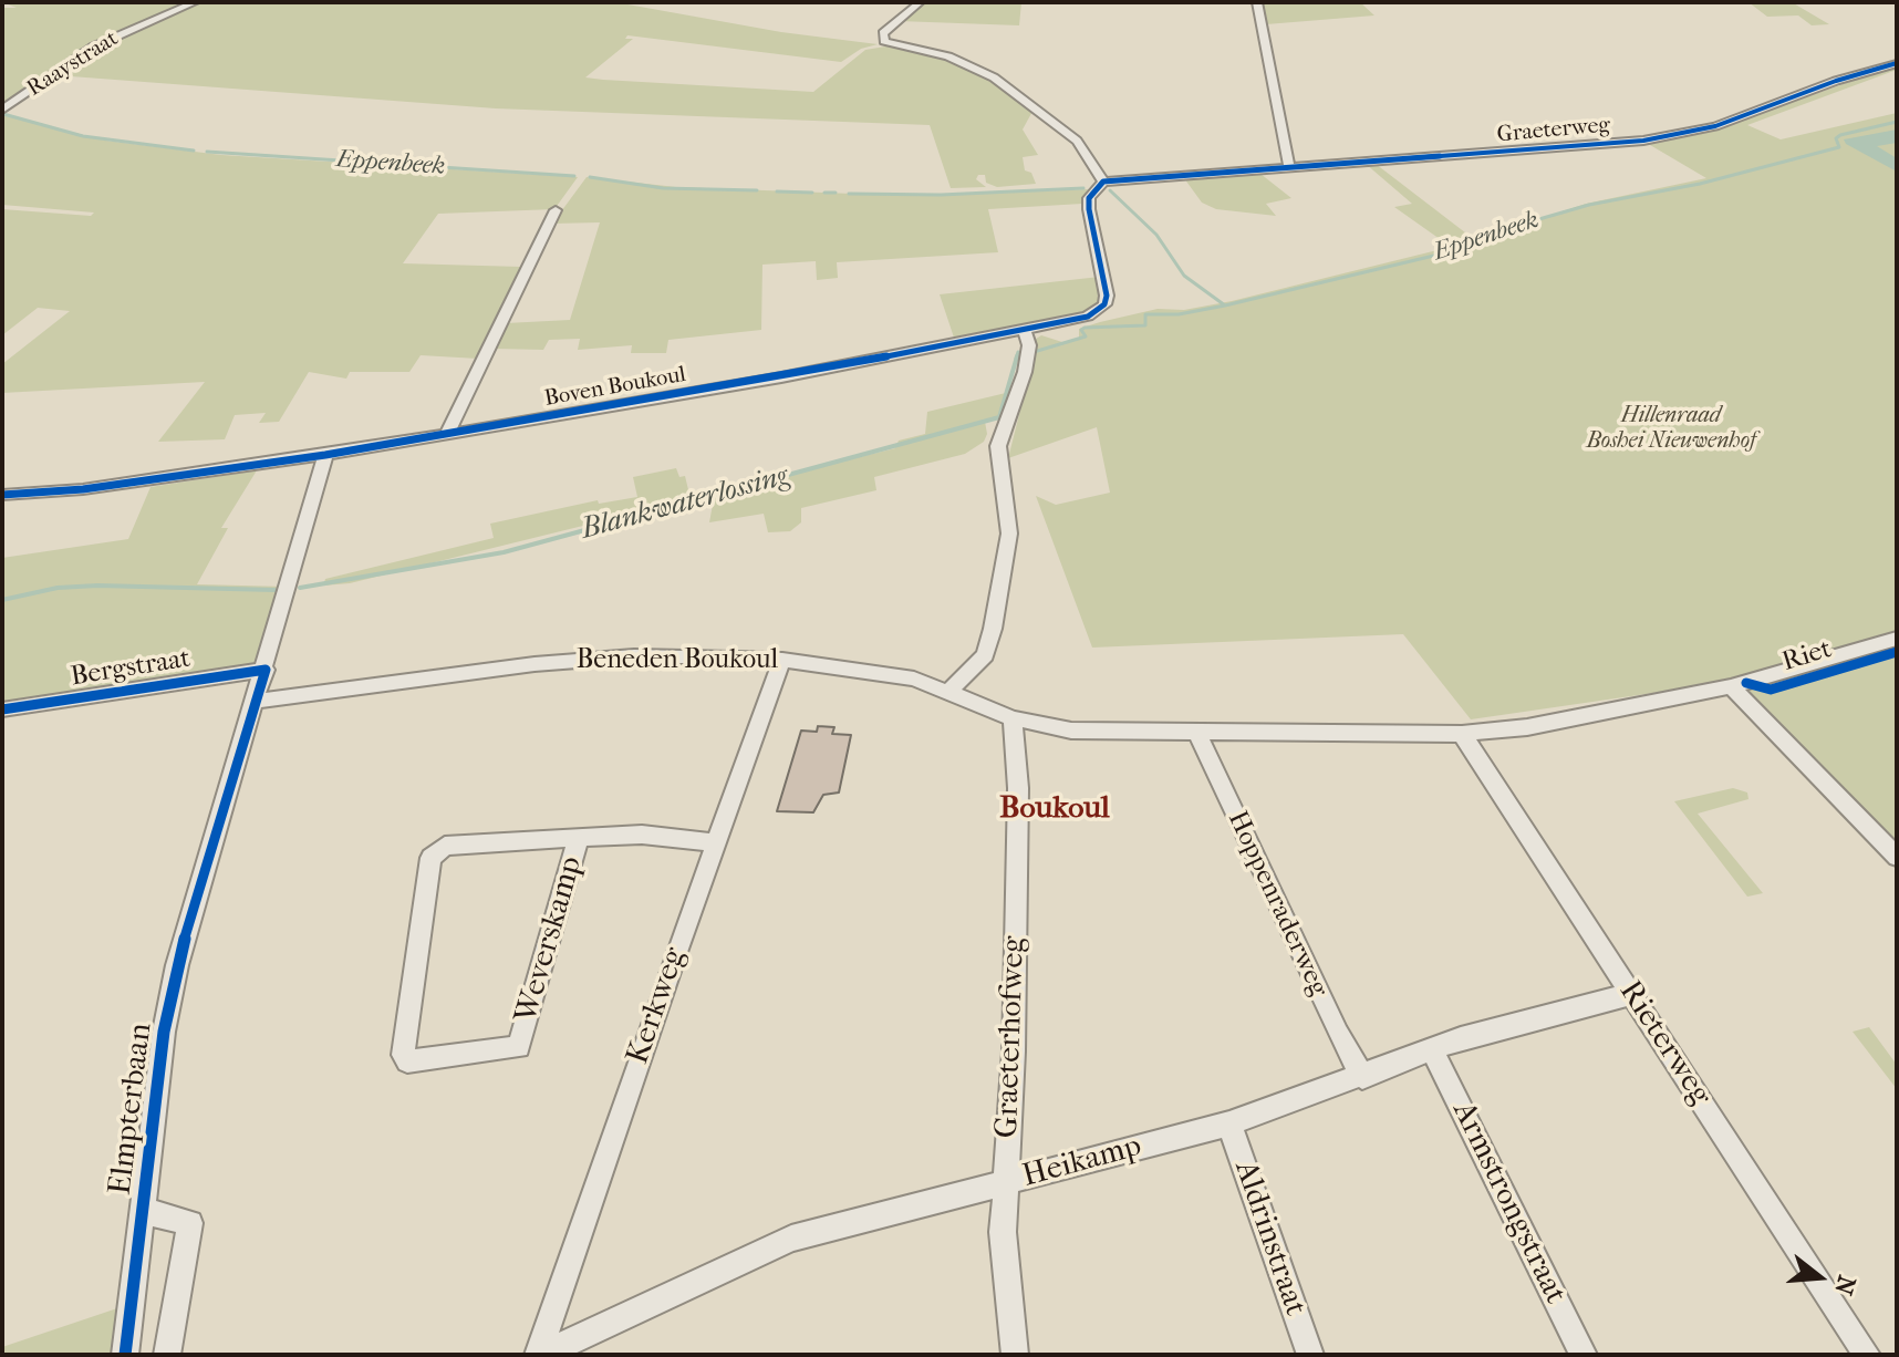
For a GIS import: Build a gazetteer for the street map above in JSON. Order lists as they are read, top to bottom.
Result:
{
  "streets": {
    "street": [
      "Raaystraat",
      "Graeterweg",
      "Boven Boukoul",
      "Riet",
      "Beneden Boukoul",
      "Bergstraat",
      "Hoppenraderweg",
      "Weverskamp",
      "Kerkweg",
      "Graeterhofweg",
      "Rieterweg",
      "Elmpterbaan",
      "Heikamp",
      "Armstrongstraat",
      "Aldrinstraat"
    ]
  },
  "crossings": [
    ["Graeterweg", "Boven Boukoul"],
    ["Boven Boukoul", "Elmpterbaan"],
    ["Riet", "Beneden Boukoul"],
    ["Riet", "Rieterweg"],
    ["Beneden Boukoul", "Hoppenraderweg"],
    ["Beneden Boukoul", "Kerkweg"],
    ["Beneden Boukoul", "Graeterhofweg"],
    ["Beneden Boukoul", "Rieterweg"],
    ["Beneden Boukoul", "Elmpterbaan"],
    ["Bergstraat", "Elmpterbaan"],
    ["Hoppenraderweg", "Heikamp"],
    ["Weverskamp", "Kerkweg"],
    ["Kerkweg", "Heikamp"],
    ["Graeterhofweg", "Heikamp"],
    ["Rieterweg", "Heikamp"],
    ["Heikamp", "Armstrongstraat"],
    ["Heikamp", "Aldrinstraat"]
  ],
  "districts": ["Boukoul"],
  "water": ["Eppenbeek", "Blankwaterlossing"],
  "parks": ["Hillenraad Boshei Nieuwenhof"],
  "north": "right"
}
